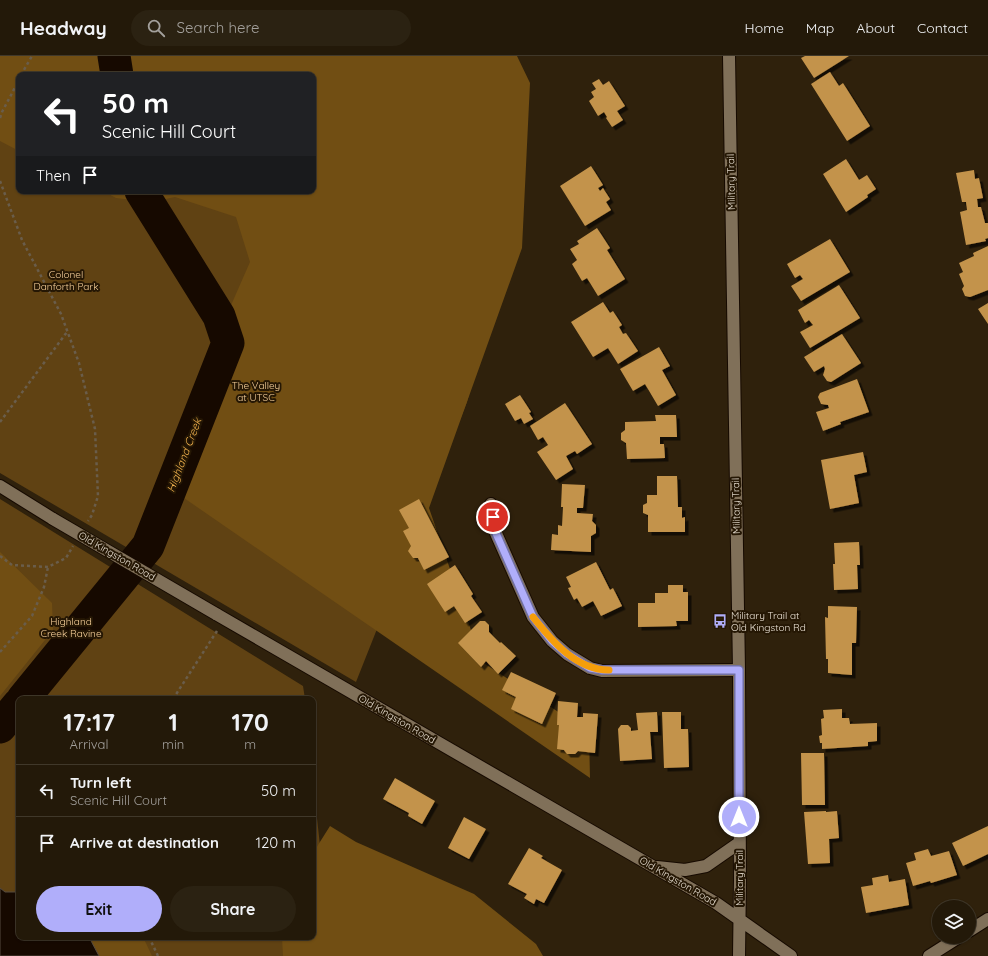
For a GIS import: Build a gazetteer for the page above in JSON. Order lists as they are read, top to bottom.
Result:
{
  "streets": {
    "street": ["Military Trail", "Old Kingston Road"]
  },
  "crossings": [
    ["Military Trail", "Old Kingston Road"]
  ],
  "water": ["Highland Creek"],
  "parks": ["Colonel Danforth Park", "The Valley at UTSC", "Highland Creek Ravine"],
  "places": {
    "bus stop": ["Military Trail at Old Kingston Rd"]
  },
  "page": {
    "header": "Headway",
    "search": "Search here",
    "nav": [
      "Home",
      "Map",
      "About",
      "Contact"
    ],
    "turn": ["50 m", "Scenic Hill Court"],
    "then": "Then",
    "eta": [
      "17:17",
      "Arrival",
      "1",
      "min",
      "170",
      "m"
    ],
    "list": [
      {
        "name": "Turn left",
        "note": "Scenic Hill Court",
        "value": "50 m"
      },
      {
        "name": "Arrive at destination",
        "value": "120 m"
      }
    ],
    "buttons": ["Exit", "Share"]
  }
}
